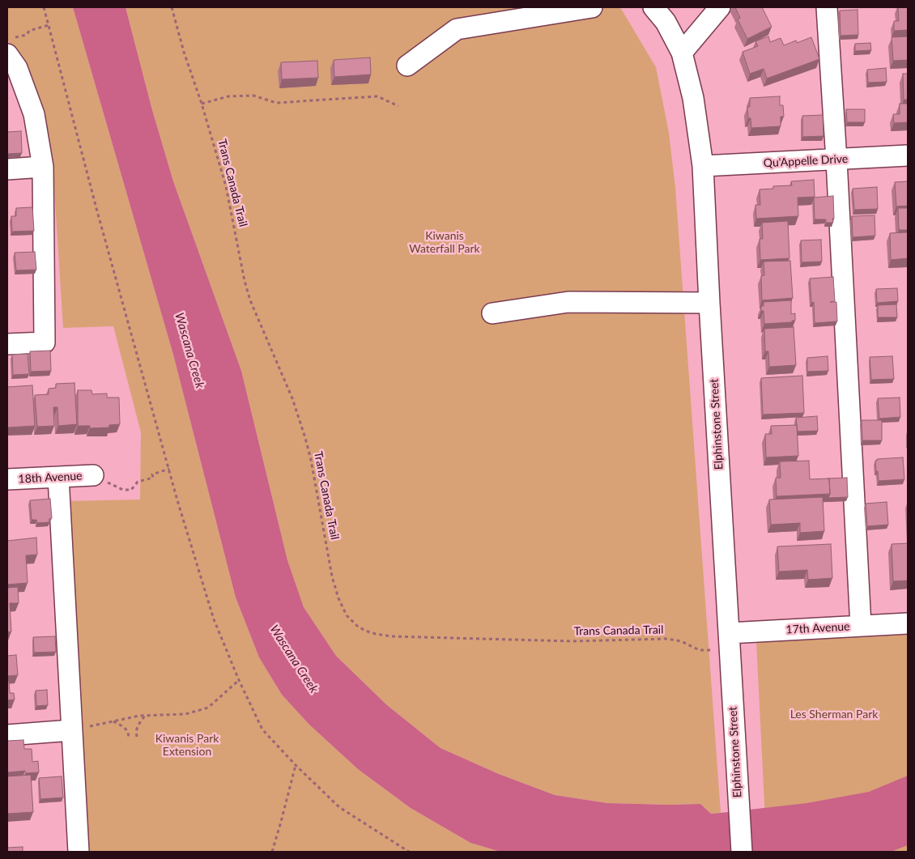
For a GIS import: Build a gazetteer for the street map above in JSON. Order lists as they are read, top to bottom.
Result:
{
  "streets": {
    "street": [
      "Qu'Appelle Drive",
      "Elphinstone Street",
      "18th Avenue",
      "17th Avenue"
    ],
    "path": ["Trans Canada Trail"]
  },
  "crossings": [
    ["Qu'Appelle Drive", "Elphinstone Street"],
    ["Trans Canada Trail", "Elphinstone Street"],
    ["Trans Canada Trail", "17th Avenue"],
    ["Elphinstone Street", "17th Avenue"]
  ],
  "water": ["Wascana Creek"],
  "parks": ["Kiwanis Waterfall Park", "Les Sherman Park", "Kiwanis Park Extension"]
}
